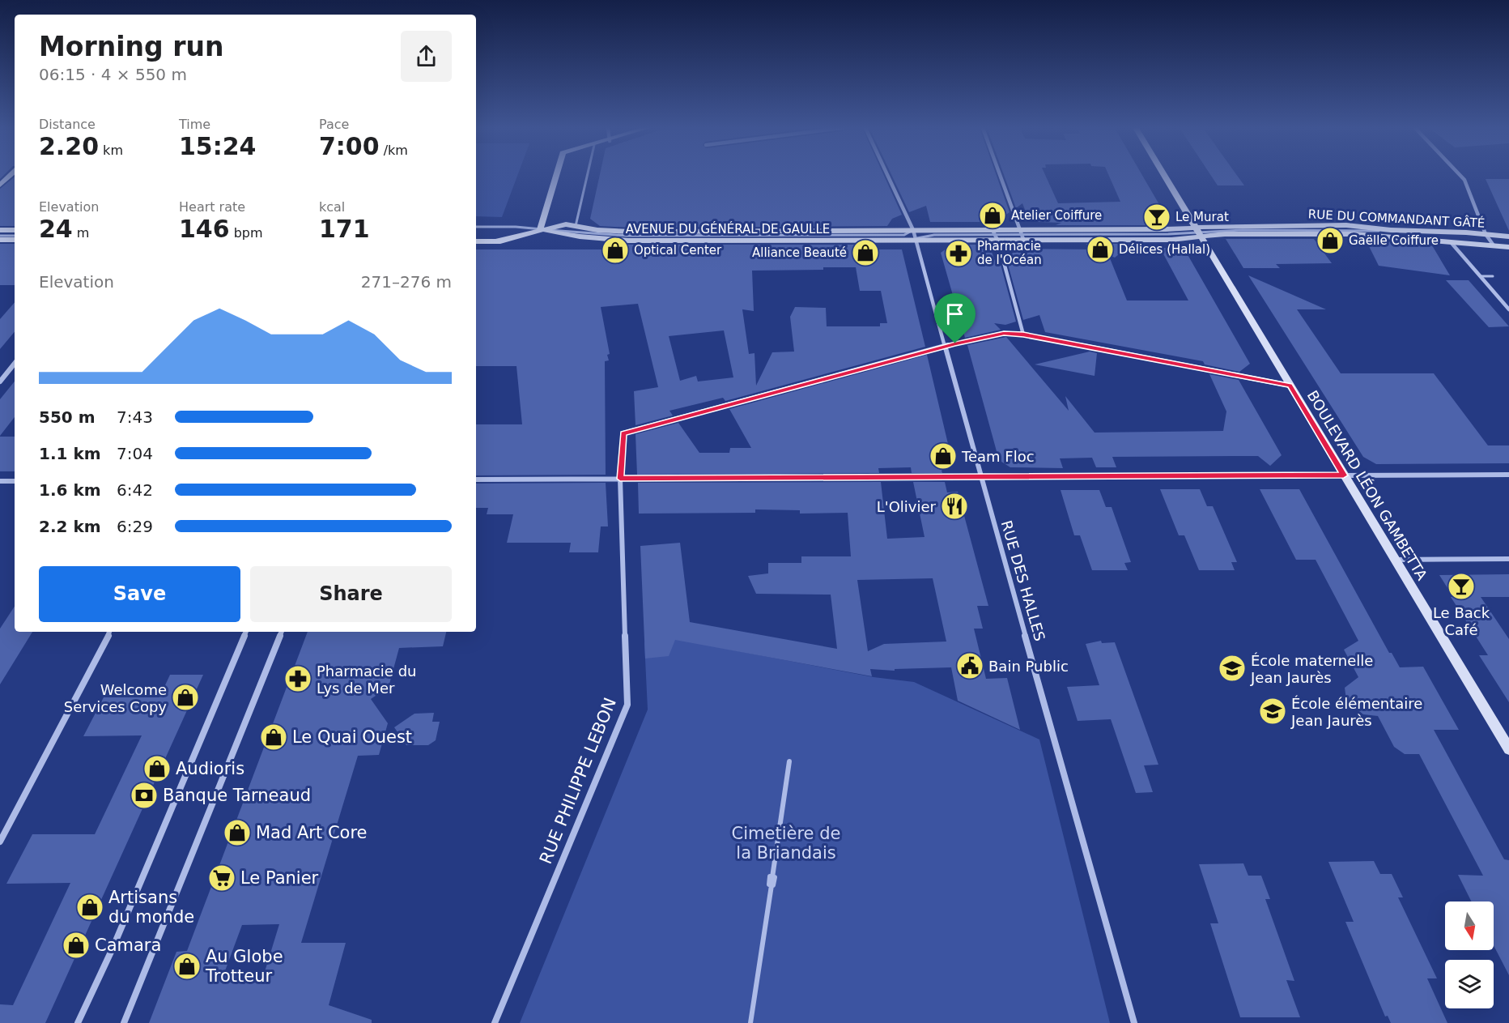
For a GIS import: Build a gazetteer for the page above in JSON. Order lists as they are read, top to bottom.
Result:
{
  "streets": {
    "street": [
      "RUE DU COMMANDANT GÂTÉ",
      "AVENUE DU GÉNÉRAL DE GAULLE",
      "BOULEVARD LÉON GAMBETTA",
      "RUE DES HALLES",
      "RUE PHILIPPE LEBON"
    ]
  },
  "crossings": [
    ["RUE DU COMMANDANT GÂTÉ", "AVENUE DU GÉNÉRAL DE GAULLE"],
    ["RUE DU COMMANDANT GÂTÉ", "BOULEVARD LÉON GAMBETTA"],
    ["AVENUE DU GÉNÉRAL DE GAULLE", "BOULEVARD LÉON GAMBETTA"],
    ["AVENUE DU GÉNÉRAL DE GAULLE", "RUE DES HALLES"],
    ["RUE DES HALLES", "RUE PHILIPPE LEBON"]
  ],
  "parks": ["Cimetière de la Briandais"],
  "places": {
    "shop": [
      "Atelier Coiffure",
      "Gaëlle Coiffure",
      "Délices (Hallal)",
      "Optical Center",
      "Alliance Beauté",
      "Team Floc",
      "Welcome Services Copy",
      "Le Quai Ouest",
      "Audioris",
      "Mad Art Core",
      "Artisans du monde",
      "Camara",
      "Au Globe Trotteur"
    ],
    "bar": ["Le Murat", "Le Back Café"],
    "pharmacy": ["Pharmacie de l'Océan", "Pharmacie du Lys de Mer"],
    "restaurant": ["L'Olivier"],
    "public building": ["Bain Public"],
    "school or university": ["École maternelle Jean Jaurès", "École élémentaire Jean Jaurès"],
    "bank": ["Banque Tarneaud"],
    "supermarket": ["Le Panier"]
  },
  "north": "bottom",
  "page": {
    "heading": ["Morning run", "06:15 · 4 × 550 m"],
    "stats": [
      ["Distance", "2.20 km"],
      ["Time", "15:24"],
      ["Pace", "7:00 /km"],
      ["Elevation", "24 m"],
      ["Heart rate", "146 bpm"],
      ["kcal", "171"]
    ],
    "chart": ["Elevation", "271–276 m"],
    "list": [
      {
        "name": "550 m",
        "note": "7:43"
      },
      {
        "name": "1.1 km",
        "note": "7:04"
      },
      {
        "name": "1.6 km",
        "note": "6:42"
      },
      {
        "name": "2.2 km",
        "note": "6:29"
      }
    ],
    "buttons": ["Save", "Share"]
  }
}
